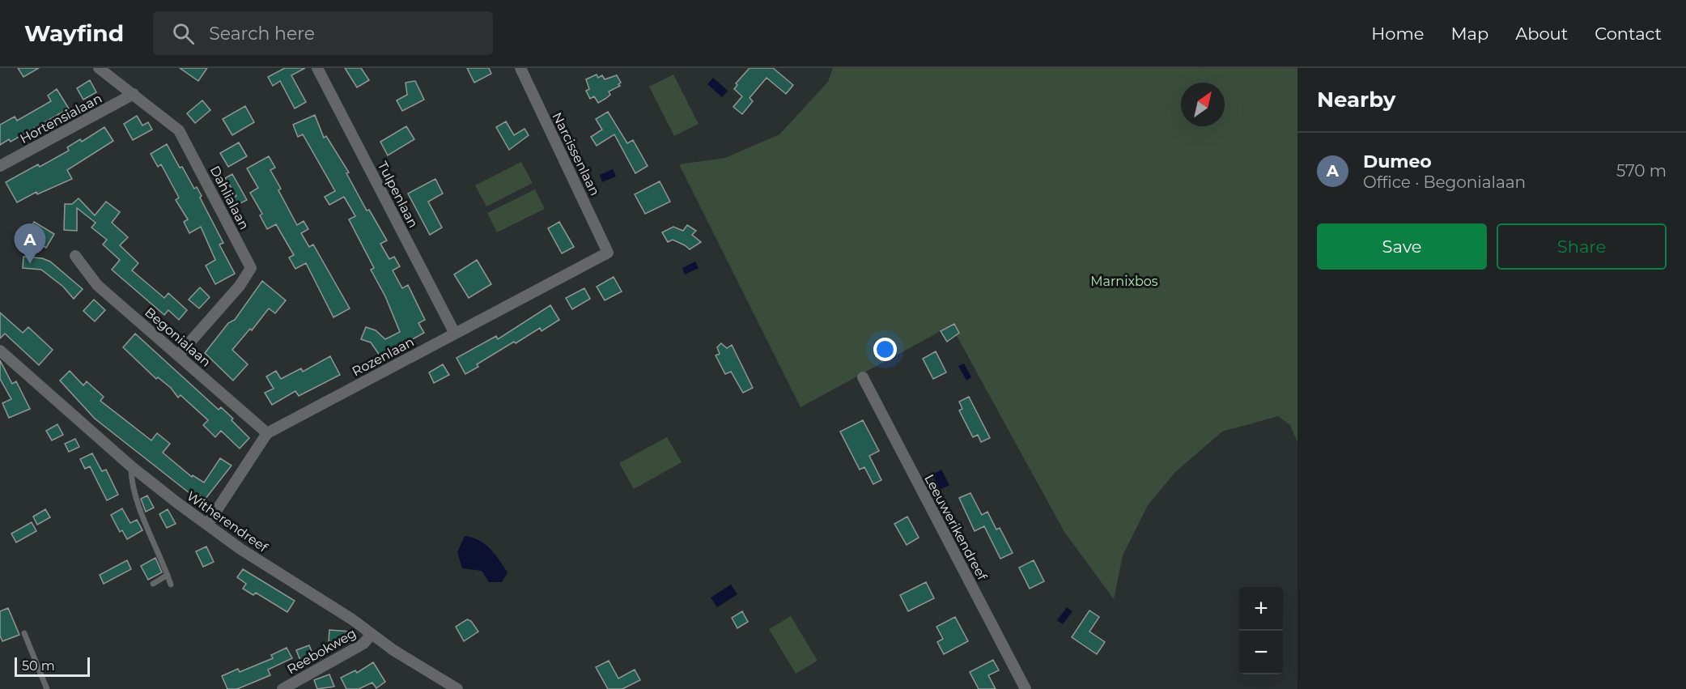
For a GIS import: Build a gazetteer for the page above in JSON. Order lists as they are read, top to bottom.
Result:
{
  "streets": {
    "street": [
      "Hortensialaan",
      "Narcissenlaan",
      "Tulpenlaan",
      "Dahlialaan",
      "Begonialaan",
      "Rozenlaan",
      "Witherendreef",
      "Leeuwerikendreef",
      "Reebokweg"
    ]
  },
  "crossings": [
    ["Hortensialaan", "Dahlialaan"],
    ["Narcissenlaan", "Rozenlaan"],
    ["Tulpenlaan", "Rozenlaan"],
    ["Dahlialaan", "Begonialaan"],
    ["Begonialaan", "Rozenlaan"],
    ["Rozenlaan", "Witherendreef"],
    ["Witherendreef", "Reebokweg"]
  ],
  "parks": ["Marnixbos"],
  "scale_bar": "50 m",
  "north": "top right",
  "page": {
    "header": "Wayfind",
    "search": "Search here",
    "nav": [
      "Home",
      "Map",
      "About",
      "Contact"
    ],
    "heading": "Nearby",
    "list": [
      {
        "mark": "A",
        "name": "Dumeo",
        "note": "Office · Begonialaan",
        "value": "570 m"
      }
    ],
    "buttons": ["Save", "Share"],
    "pins": "A",
    "map_buttons": ["+", "−"],
    "scale": "50 m"
  }
}
